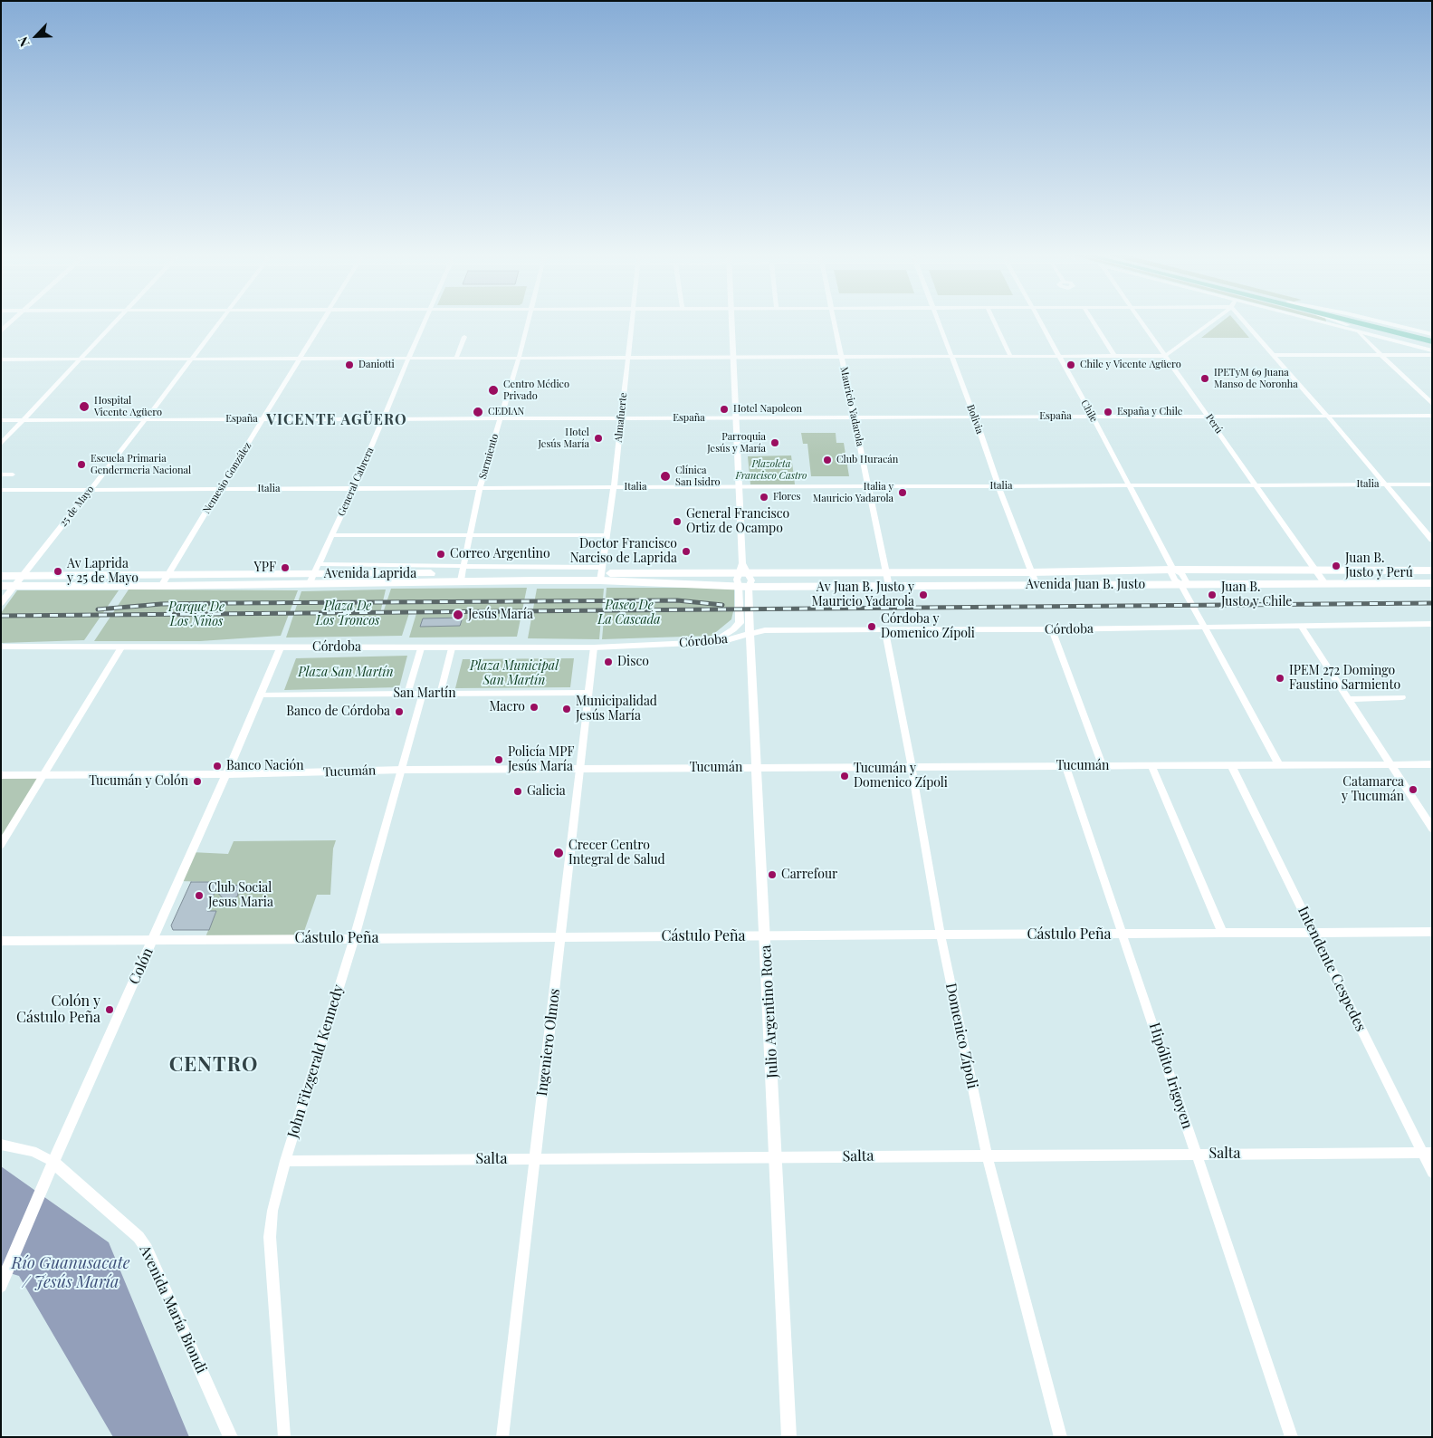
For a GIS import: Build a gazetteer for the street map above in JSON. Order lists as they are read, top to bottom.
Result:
{
  "streets": {
    "main road": ["Avenida Laprida", "Avenida Juan B. Justo"],
    "street": [
      "Mauricio Yadarola",
      "Chile",
      "España",
      "Almafuerte",
      "Bolivia",
      "Perú",
      "Sarmiento",
      "Nemesio González",
      "General Cabrera",
      "Italia",
      "25 de Mayo",
      "Córdoba",
      "San Martín",
      "Tucumán",
      "Cástulo Peña",
      "Colón",
      "Intendente Cespedes",
      "Julio Argentino Roca",
      "Domenico Zípoli",
      "Ingeniero Olmos",
      "John Fitzgerald Kennedy",
      "Hipólito Irigoyen",
      "Salta",
      "Avenida María Biondi"
    ]
  },
  "crossings": [
    ["Mauricio Yadarola", "España"],
    ["Mauricio Yadarola", "Italia"],
    ["Mauricio Yadarola", "Avenida Juan B. Justo"],
    ["Chile", "España"],
    ["Chile", "Italia"],
    ["Chile", "Avenida Juan B. Justo"],
    ["Chile", "Córdoba"],
    ["España", "Almafuerte"],
    ["España", "Bolivia"],
    ["España", "Perú"],
    ["España", "Sarmiento"],
    ["España", "Nemesio González"],
    ["España", "General Cabrera"],
    ["España", "25 de Mayo"],
    ["Almafuerte", "Italia"],
    ["Almafuerte", "Avenida Laprida"],
    ["Bolivia", "Italia"],
    ["Bolivia", "Avenida Juan B. Justo"],
    ["Perú", "Italia"],
    ["Perú", "Avenida Juan B. Justo"],
    ["Sarmiento", "Italia"],
    ["Sarmiento", "Avenida Laprida"],
    ["Nemesio González", "Italia"],
    ["Nemesio González", "Avenida Laprida"],
    ["General Cabrera", "Italia"],
    ["General Cabrera", "Avenida Laprida"],
    ["Italia", "25 de Mayo"],
    ["25 de Mayo", "Avenida Laprida"],
    ["Avenida Laprida", "Avenida Juan B. Justo"],
    ["Avenida Laprida", "Julio Argentino Roca"],
    ["Avenida Juan B. Justo", "Julio Argentino Roca"],
    ["Córdoba", "Colón"],
    ["Córdoba", "Julio Argentino Roca"],
    ["Córdoba", "Domenico Zípoli"],
    ["Córdoba", "Ingeniero Olmos"],
    ["San Martín", "Colón"],
    ["San Martín", "Ingeniero Olmos"],
    ["San Martín", "John Fitzgerald Kennedy"],
    ["Tucumán", "Colón"],
    ["Tucumán", "Intendente Cespedes"],
    ["Tucumán", "Julio Argentino Roca"],
    ["Tucumán", "Domenico Zípoli"],
    ["Tucumán", "Ingeniero Olmos"],
    ["Tucumán", "John Fitzgerald Kennedy"],
    ["Tucumán", "Hipólito Irigoyen"],
    ["Cástulo Peña", "Colón"],
    ["Cástulo Peña", "Intendente Cespedes"],
    ["Cástulo Peña", "Julio Argentino Roca"],
    ["Cástulo Peña", "Domenico Zípoli"],
    ["Cástulo Peña", "Ingeniero Olmos"],
    ["Cástulo Peña", "John Fitzgerald Kennedy"],
    ["Cástulo Peña", "Hipólito Irigoyen"],
    ["Colón", "Avenida María Biondi"],
    ["Intendente Cespedes", "Salta"],
    ["Julio Argentino Roca", "Salta"],
    ["Domenico Zípoli", "Salta"],
    ["Ingeniero Olmos", "Salta"],
    ["John Fitzgerald Kennedy", "Salta"],
    ["Hipólito Irigoyen", "Salta"]
  ],
  "districts": ["VICENTE AGÜERO", "CENTRO"],
  "water": ["Río Guanusacate / Jesús María"],
  "parks": [
    "Plazoleta Francisco Castro",
    "Paseo De La Cascada",
    "Plaza De Los Troncos",
    "Parque De Los Niños",
    "Plaza Municipal San Martín",
    "Plaza San Martín"
  ],
  "places": [
    "Daniotti",
    "Chile y Vicente Agüero",
    "IPETyM 69 Juana Manso de Noronha",
    "Centro Médico Privado",
    "Hospital Vicente Agüero",
    "Hotel Napoleon",
    "CEDIAN",
    "España y Chile",
    "Hotel Jesús María",
    "Parroquia Jesús y María",
    "Club Huracán",
    "Escuela Primaria Gendermeria Nacional",
    "Clínica San Isidro",
    "Italia y Mauricio Yadarola",
    "Flores",
    "General Francisco Ortiz de Ocampo",
    "Doctor Francisco Narciso de Laprida",
    "Correo Argentino",
    "Juan B. Justo y Perú",
    "YPF",
    "Av Laprida y 25 de Mayo",
    "Av Juan B. Justo y Mauricio Yadarola",
    "Juan B. Justo y Chile",
    "Jesús María",
    "Córdoba y Domenico Zípoli",
    "Disco",
    "IPEM 272 Domingo Faustino Sarmiento",
    "Macro",
    "Municipalidad Jesús María",
    "Banco de Córdoba",
    "Policía MPF Jesús María",
    "Banco Nación",
    "Tucumán y Domenico Zípoli",
    "Tucumán y Colón",
    "Catamarca y Tucumán",
    "Galicia",
    "Crecer Centro Integral de Salud",
    "Carrefour",
    "Club Social Jesus Maria",
    "Colón y Cástulo Peña"
  ],
  "north": "bottom left"
}
